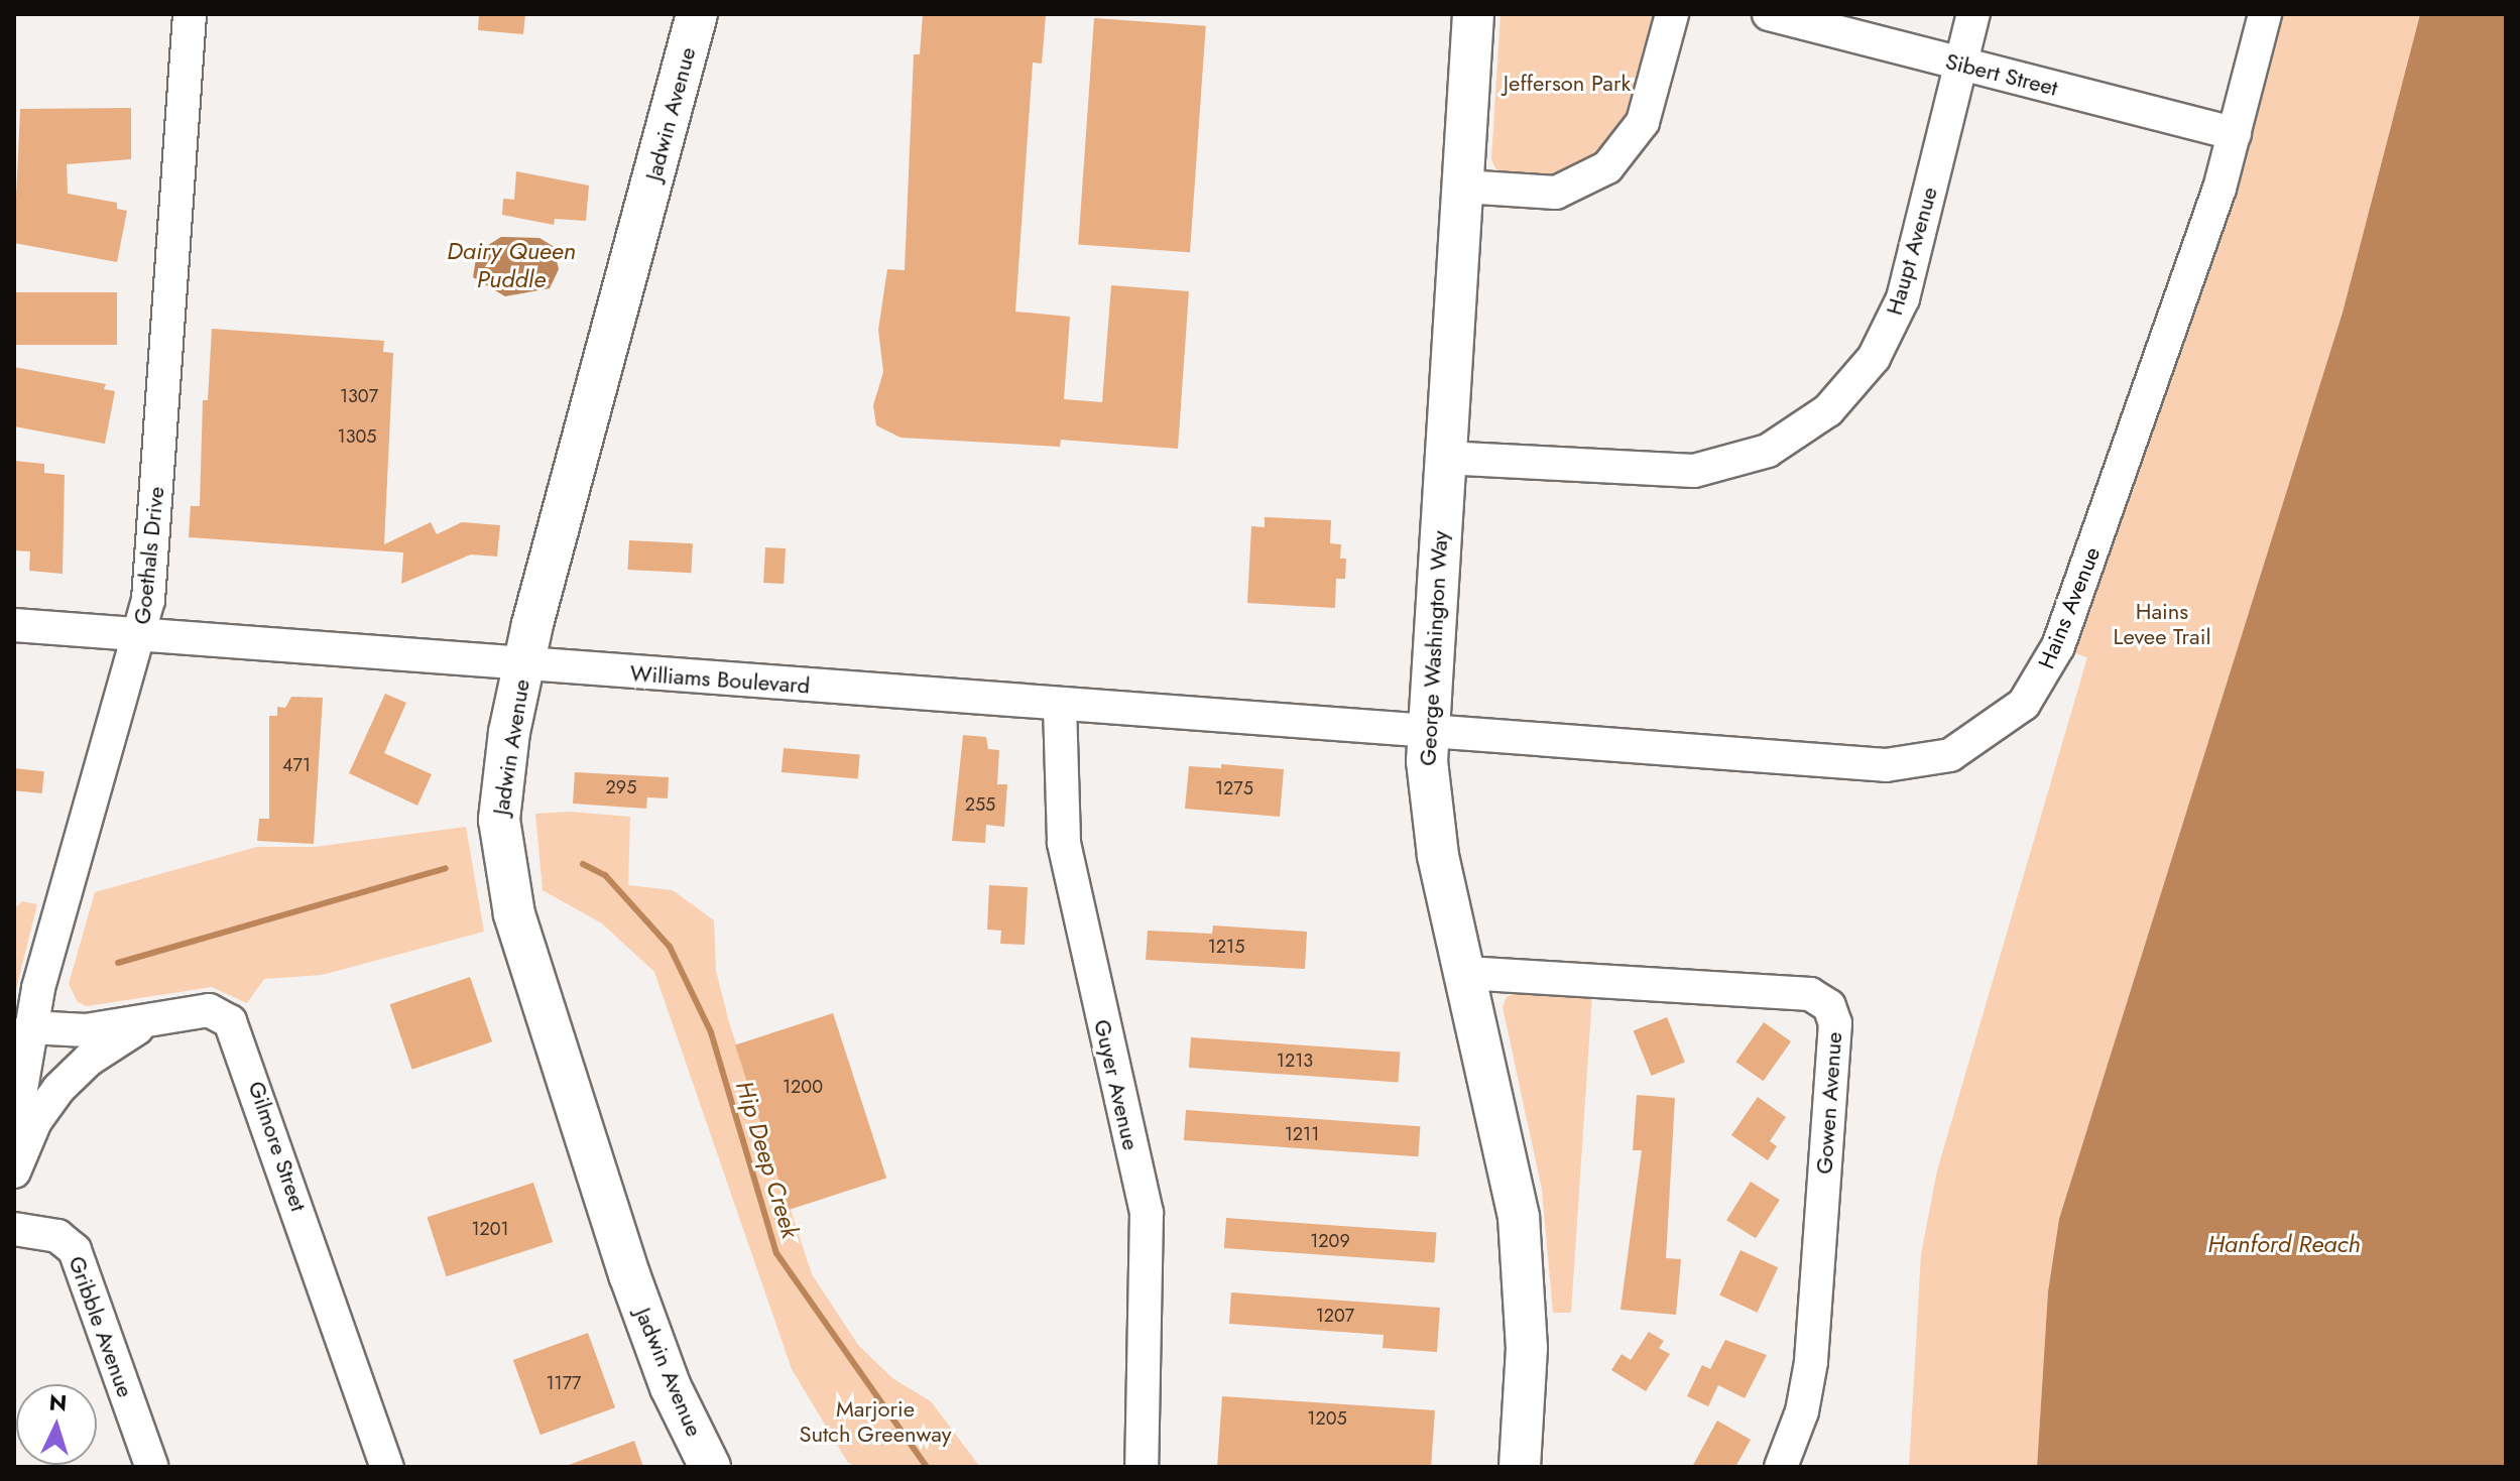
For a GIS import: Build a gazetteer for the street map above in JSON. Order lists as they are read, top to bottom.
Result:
{
  "streets": {
    "main road": ["Jadwin Avenue", "George Washington Way"],
    "street": [
      "Sibert Street",
      "Haupt Avenue",
      "Goethals Drive",
      "Hains Avenue",
      "Williams Boulevard",
      "Guyer Avenue",
      "Gowen Avenue",
      "Gilmore Street",
      "Gribble Avenue"
    ]
  },
  "crossings": [
    ["Sibert Street", "Haupt Avenue"],
    ["Sibert Street", "Hains Avenue"],
    ["Jadwin Avenue", "Williams Boulevard"],
    ["Haupt Avenue", "George Washington Way"],
    ["Goethals Drive", "Williams Boulevard"],
    ["Goethals Drive", "Gilmore Street"],
    ["Hains Avenue", "George Washington Way"],
    ["Hains Avenue", "Williams Boulevard"],
    ["George Washington Way", "Williams Boulevard"],
    ["George Washington Way", "Gowen Avenue"],
    ["Williams Boulevard", "Guyer Avenue"]
  ],
  "water": ["Dairy Queen Puddle", "Hip Deep Creek", "Hanford Reach"],
  "parks": ["Jefferson Park", "Hains Levee Trail", "Marjorie Sutch Greenway"],
  "house_numbers": [
    "1307",
    "1305",
    "471",
    "295",
    "1275",
    "255",
    "1215",
    "1213",
    "1200",
    "1211",
    "1201",
    "1209",
    "1207",
    "1177",
    "1205"
  ],
  "north": "top"
}
